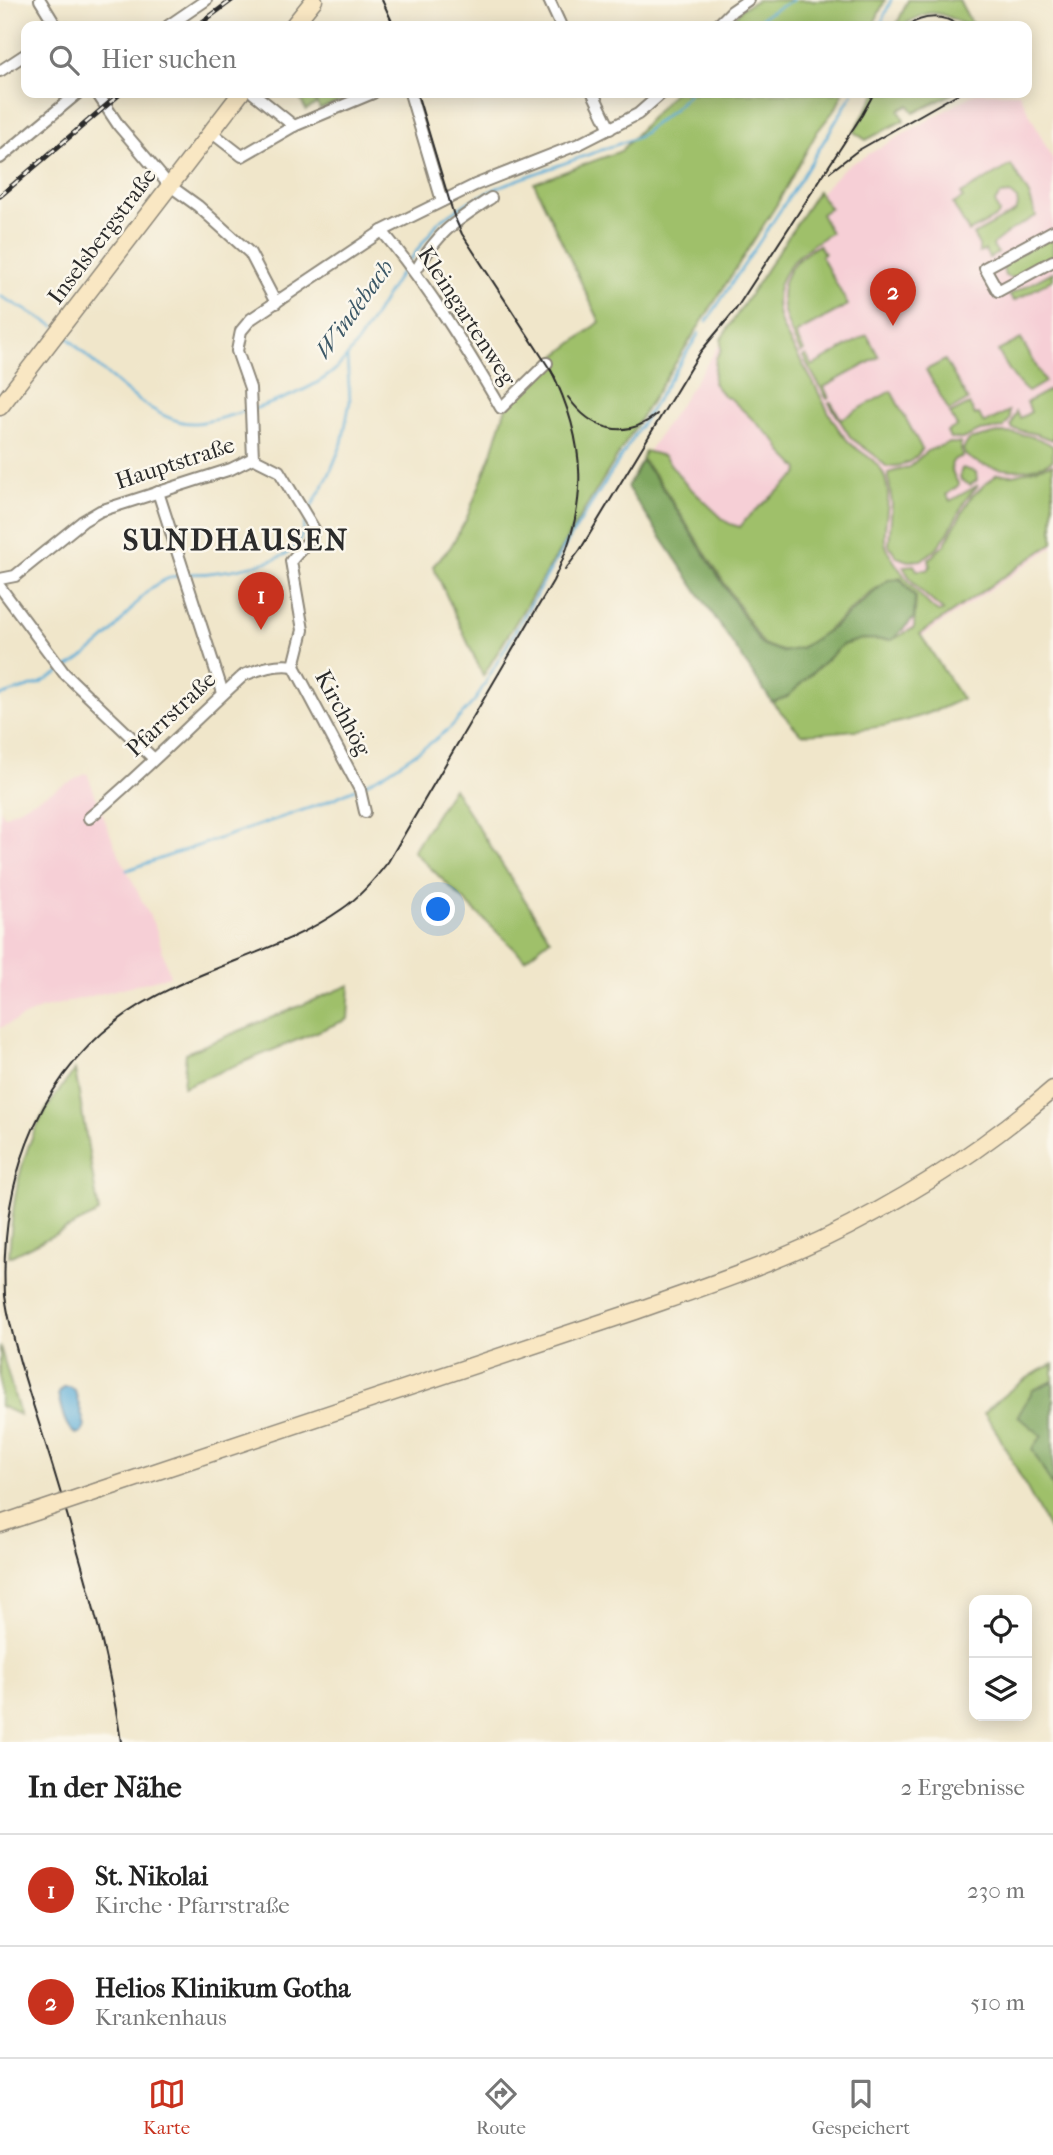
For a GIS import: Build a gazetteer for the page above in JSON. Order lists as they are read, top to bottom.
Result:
{
  "streets": {
    "main road": ["Inselsbergstraße"],
    "street": [
      "Kleingartenweg",
      "Hauptstraße",
      "Kirchhög",
      "Pfarrstraße"
    ]
  },
  "crossings": [
    ["Kleingartenweg", "Hauptstraße"],
    ["Hauptstraße", "Kirchhög"],
    ["Kirchhög", "Pfarrstraße"]
  ],
  "districts": ["SUNDHAUSEN"],
  "water": ["Windebach"],
  "page": {
    "search": "Hier suchen",
    "pins": ["2", "1"],
    "heading": ["In der Nähe", "2 Ergebnisse"],
    "list": [
      {
        "mark": "1",
        "name": "St. Nikolai",
        "note": "Kirche · Pfarrstraße",
        "value": "230 m"
      },
      {
        "mark": "2",
        "name": "Helios Klinikum Gotha",
        "note": "Krankenhaus",
        "value": "510 m"
      }
    ],
    "nav": ["Karte", "Route", "Gespeichert"]
  }
}
